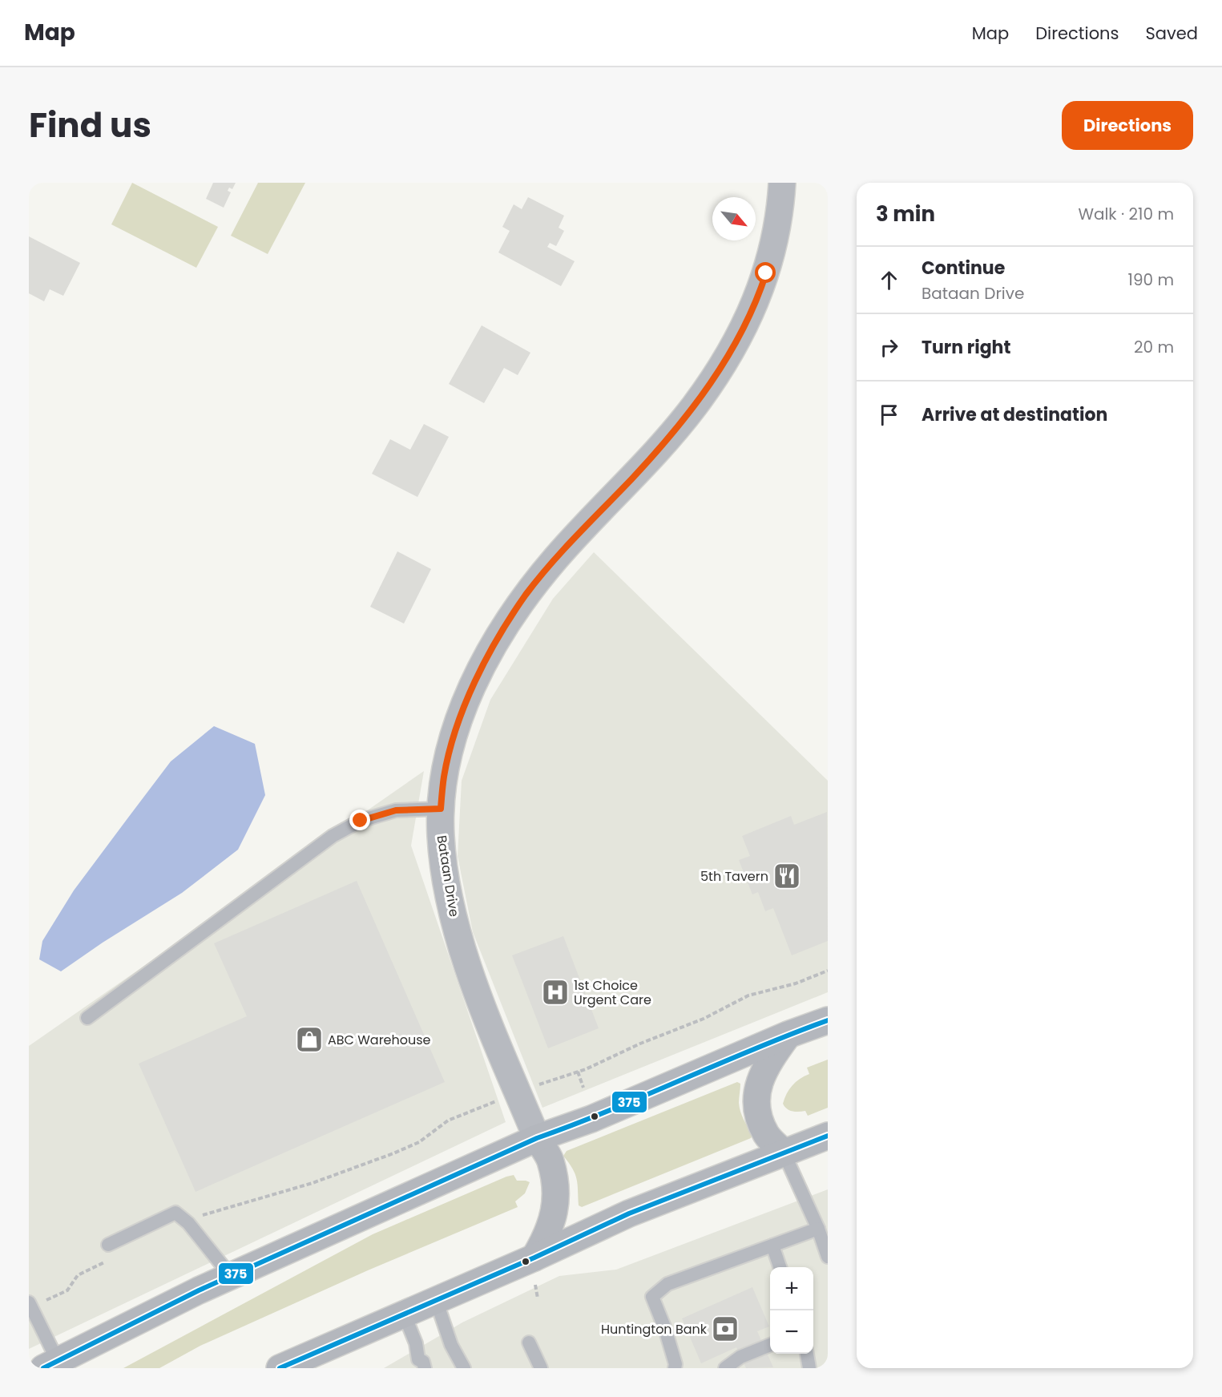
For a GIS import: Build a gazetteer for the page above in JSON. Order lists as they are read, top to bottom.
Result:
{
  "streets": {
    "street": ["Bataan Drive"]
  },
  "places": {
    "restaurant": ["5th Tavern"],
    "hospital": ["1st Choice Urgent Care"],
    "shop": ["ABC Warehouse"],
    "bank": ["Huntington Bank"]
  },
  "lines": ["transit line 375"],
  "north": "bottom right",
  "page": {
    "header": "Map",
    "nav": ["Map", "Directions", "Saved"],
    "title": "Find us",
    "buttons": "Directions",
    "heading": ["3 min", "Walk · 210 m"],
    "list": [
      ["Continue", "Bataan Drive", "190 m"],
      ["Turn right", "20 m"],
      "Arrive at destination"
    ],
    "map_buttons": ["+", "−"]
  }
}
